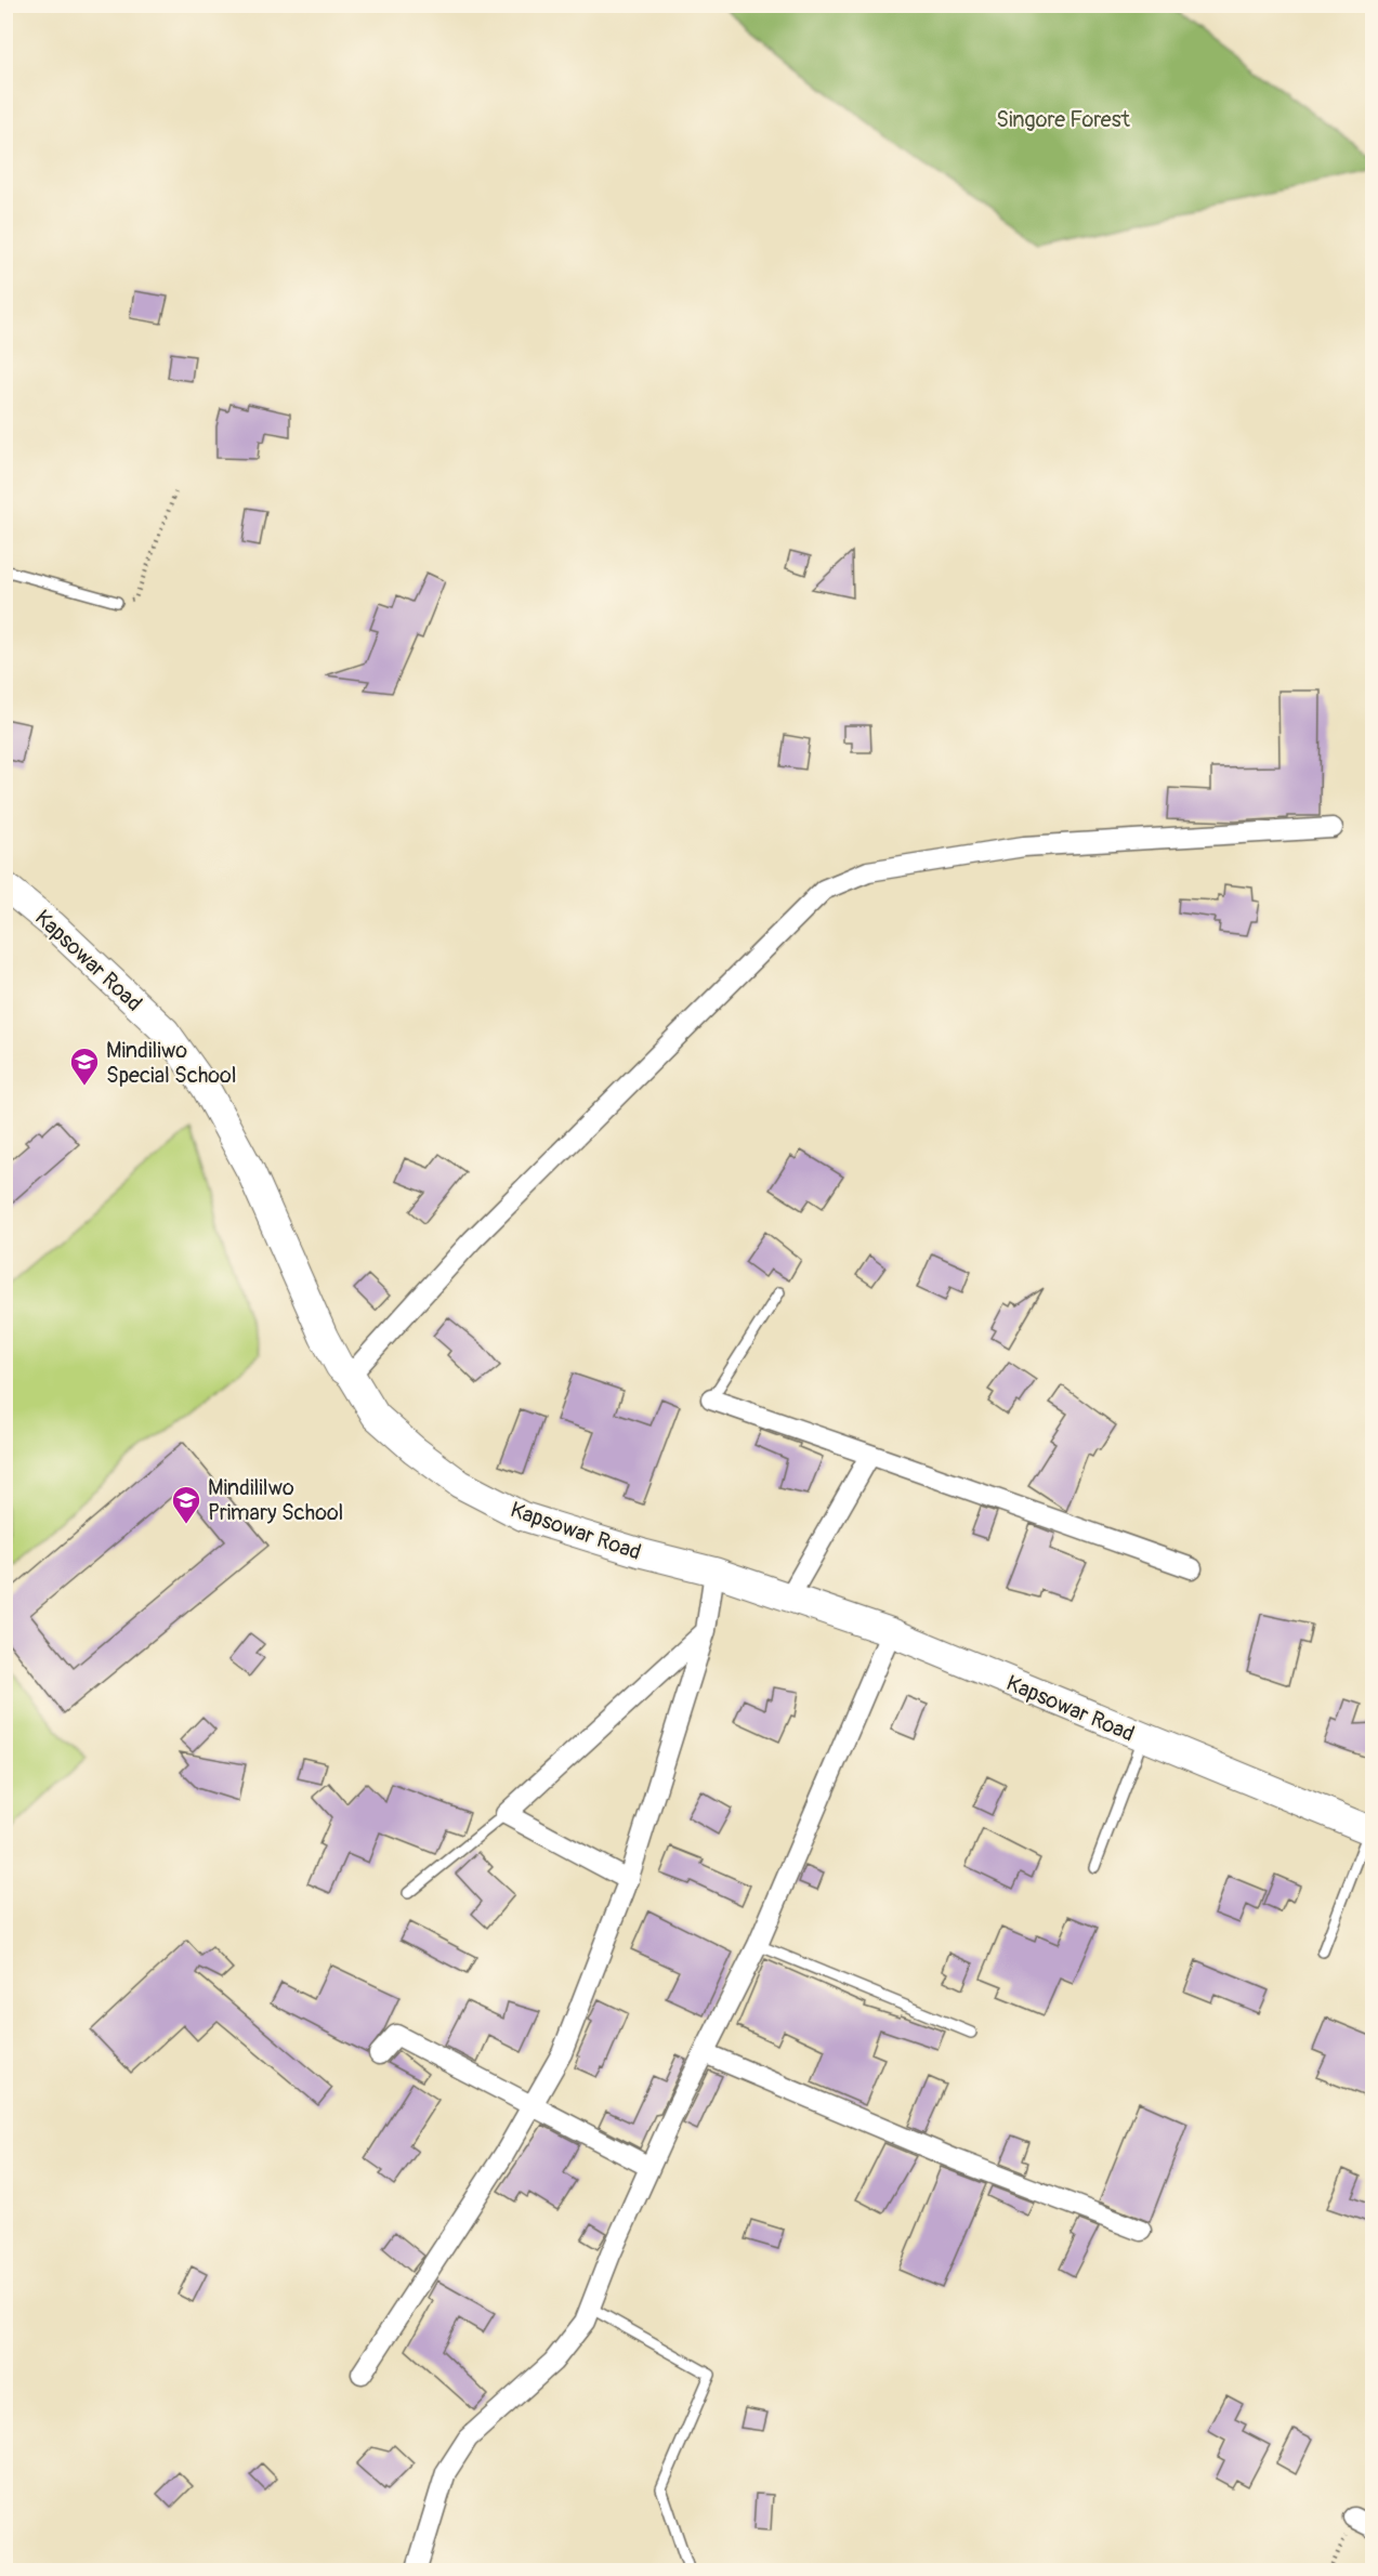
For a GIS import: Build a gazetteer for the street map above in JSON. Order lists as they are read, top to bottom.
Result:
{
  "streets": {
    "main road": ["Kapsowar Road"]
  },
  "parks": ["Singore Forest"],
  "places": {
    "school or university": ["Mindiliwo Special School", "Mindililwo Primary School"]
  }
}
